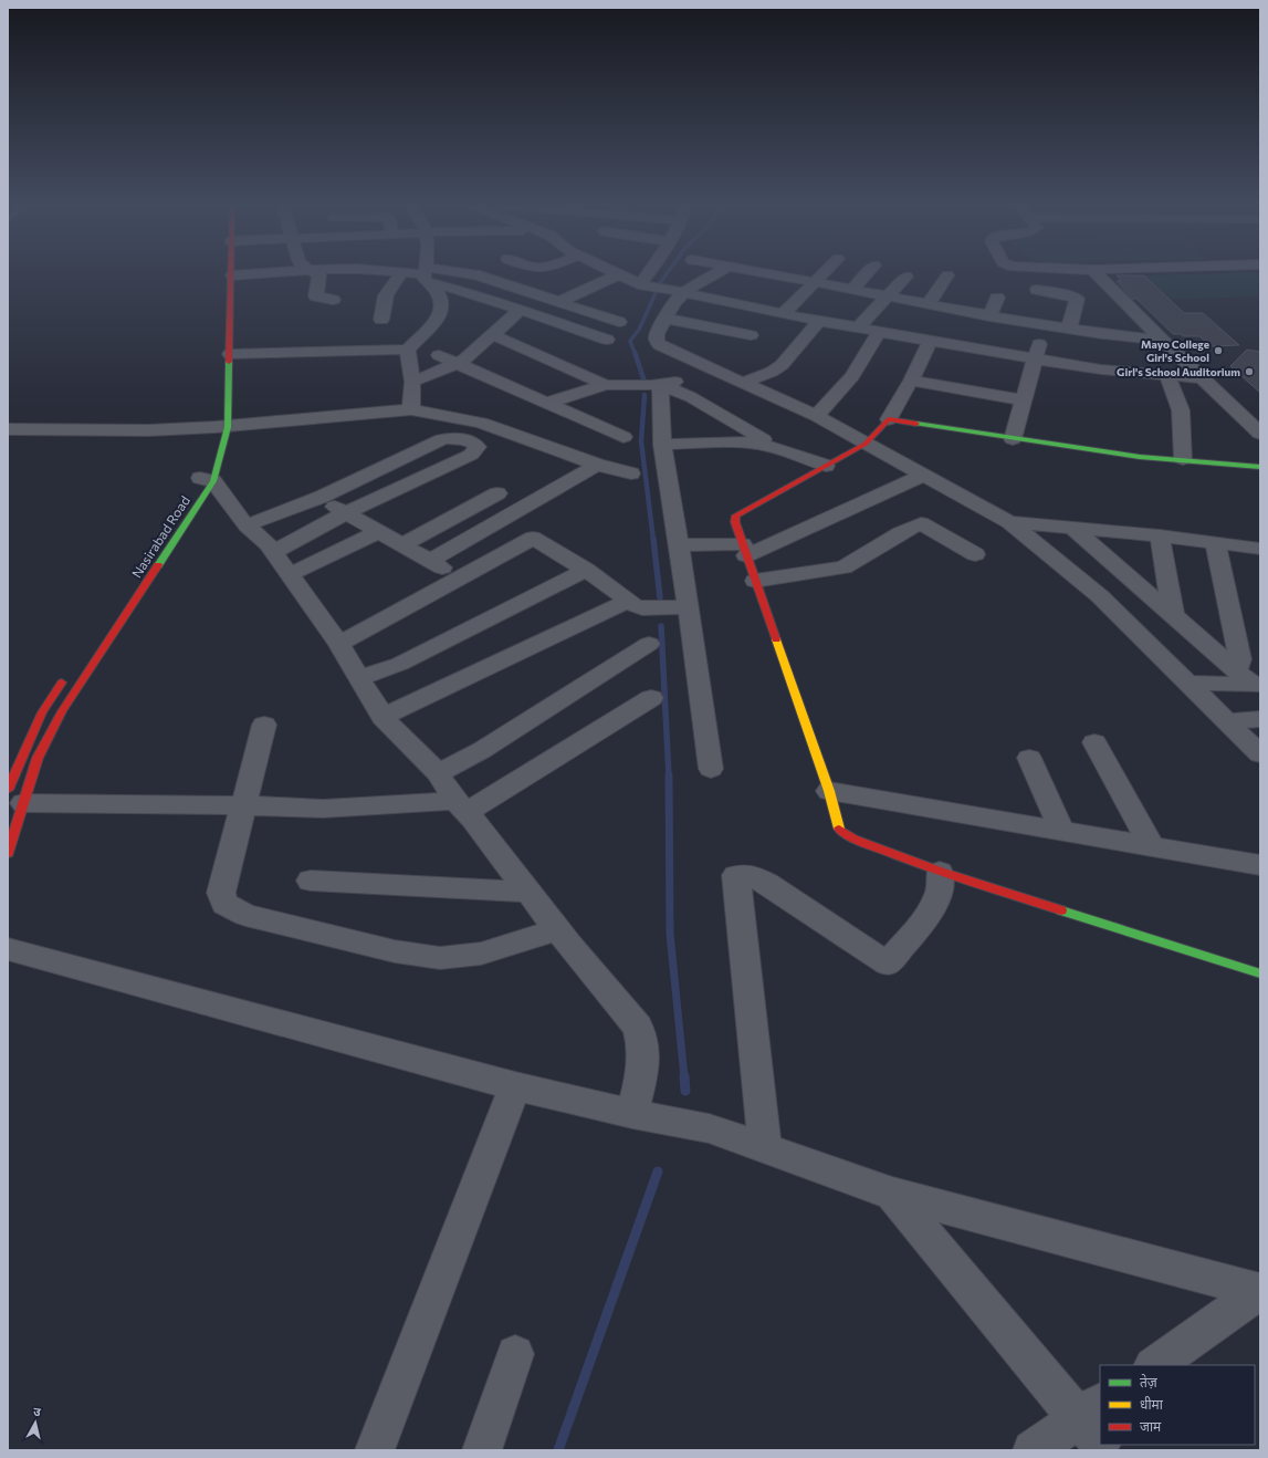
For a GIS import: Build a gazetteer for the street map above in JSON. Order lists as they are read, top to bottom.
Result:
{
  "streets": {
    "main road": ["Nasirabad Road"]
  },
  "places": ["Mayo College Girl's School", "Girl's School Auditorium"],
  "legend": ["तेज़", "धीमा", "जाम"],
  "north": "top"
}
